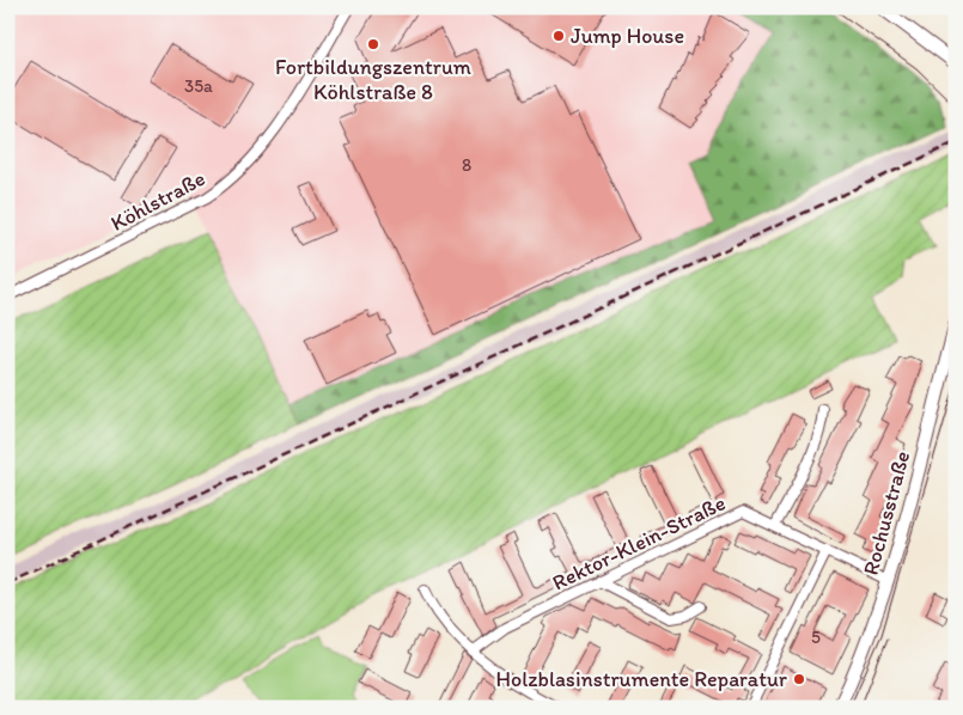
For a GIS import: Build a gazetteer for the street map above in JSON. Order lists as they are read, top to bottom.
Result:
{
  "streets": {
    "street": ["Köhlstraße", "Rochusstraße", "Rektor-Klein-Straße"]
  },
  "crossings": [
    ["Rochusstraße", "Rektor-Klein-Straße"]
  ],
  "places": ["Jump House", "Fortbildungszentrum Köhlstraße 8", "Holzblasinstrumente Reparatur"],
  "house_numbers": ["35a", "8", "5"]
}
